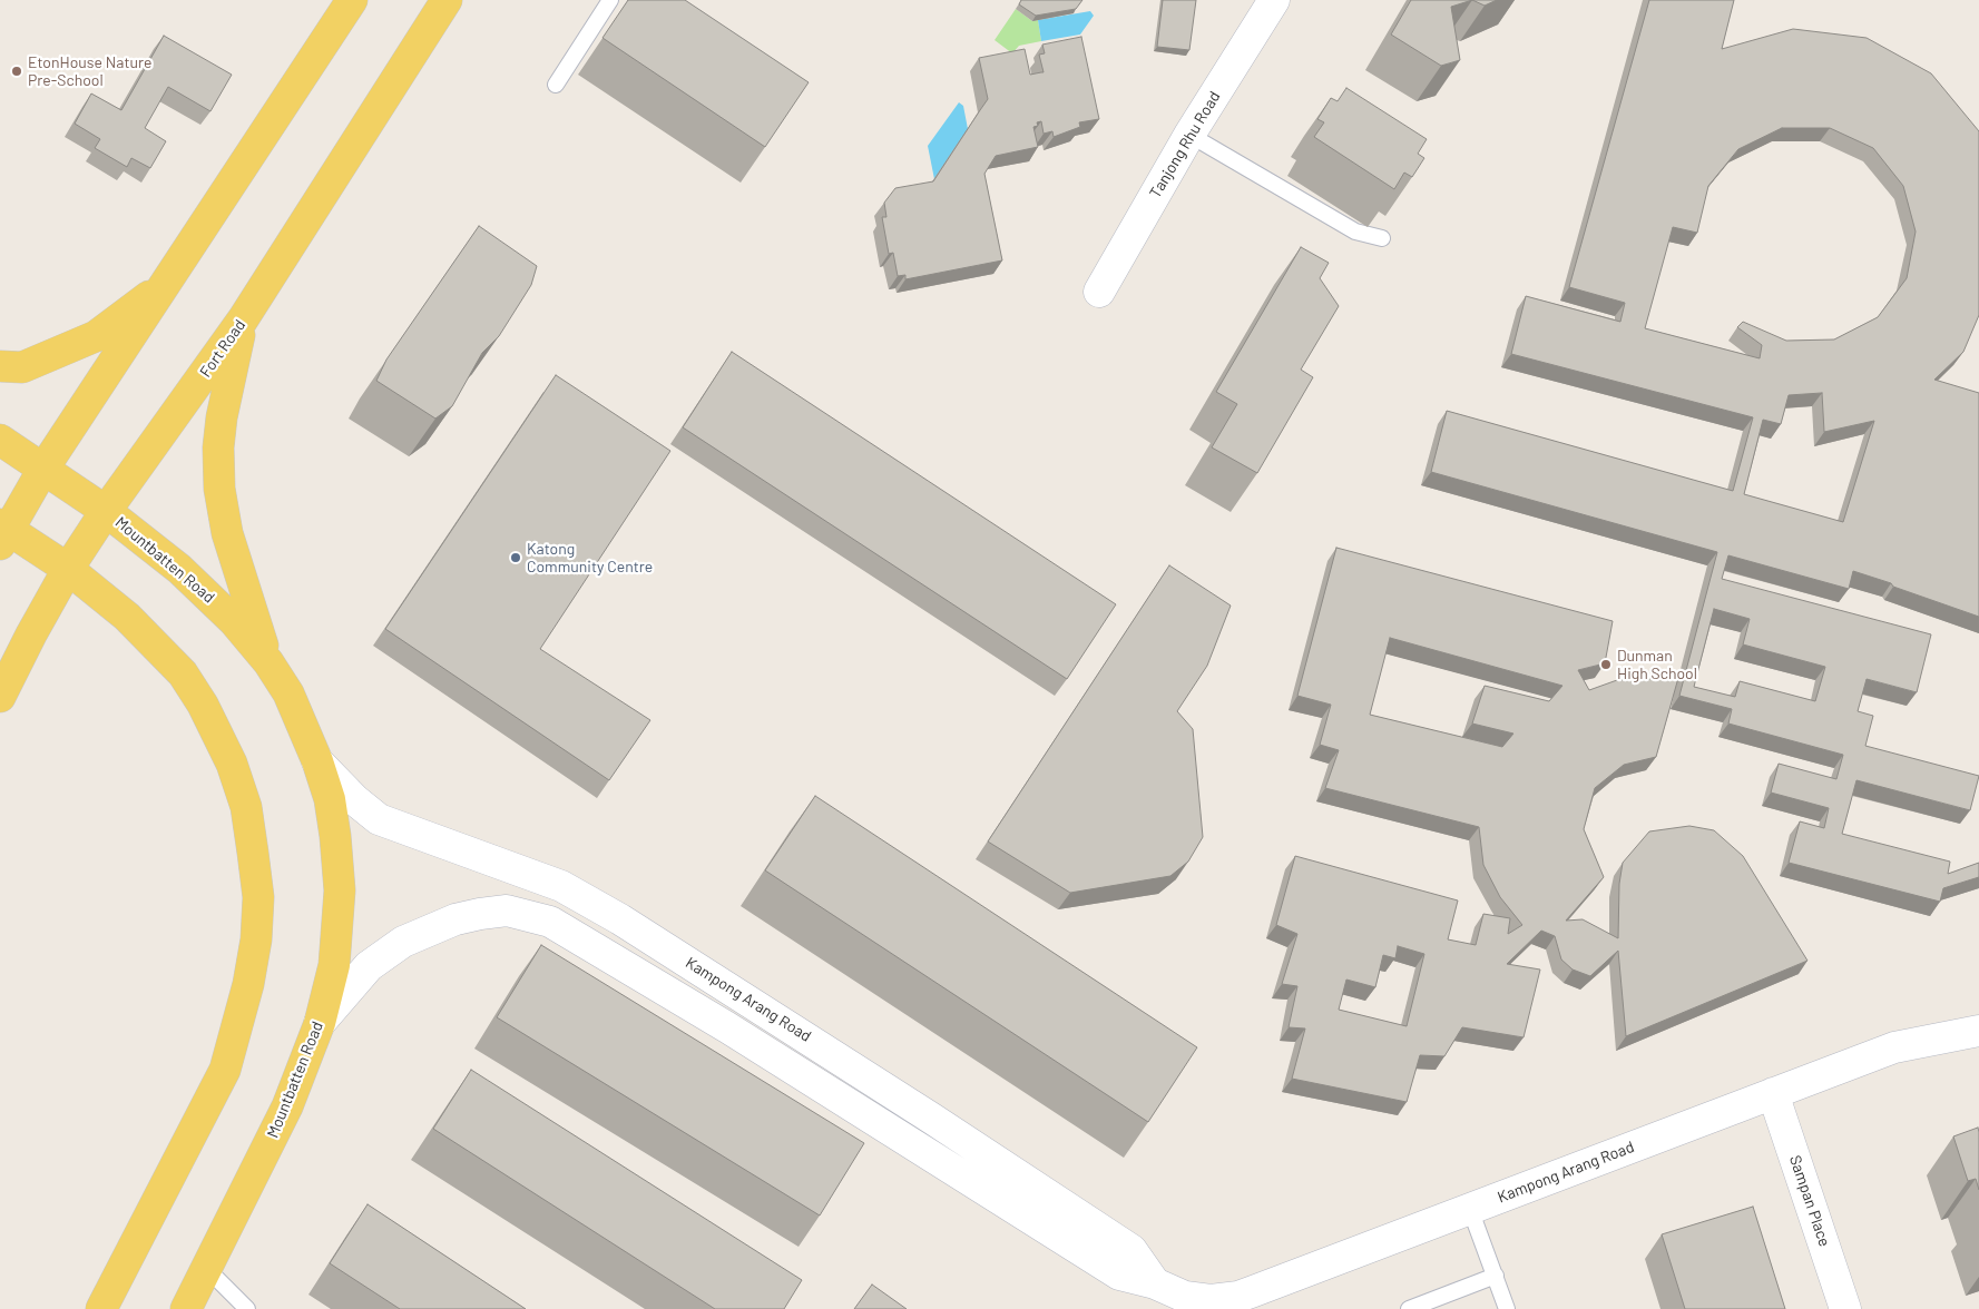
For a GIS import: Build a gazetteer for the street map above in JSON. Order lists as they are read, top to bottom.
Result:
{
  "streets": {
    "main road": ["Fort Road", "Mountbatten Road"],
    "street": ["Tanjong Rhu Road", "Kampong Arang Road", "Sampan Place"]
  },
  "crossings": [
    ["Fort Road", "Mountbatten Road"],
    ["Mountbatten Road", "Kampong Arang Road"],
    ["Kampong Arang Road", "Sampan Place"]
  ],
  "places": ["EtonHouse Nature Pre-School", "Katong Community Centre", "Dunman High School"]
}
